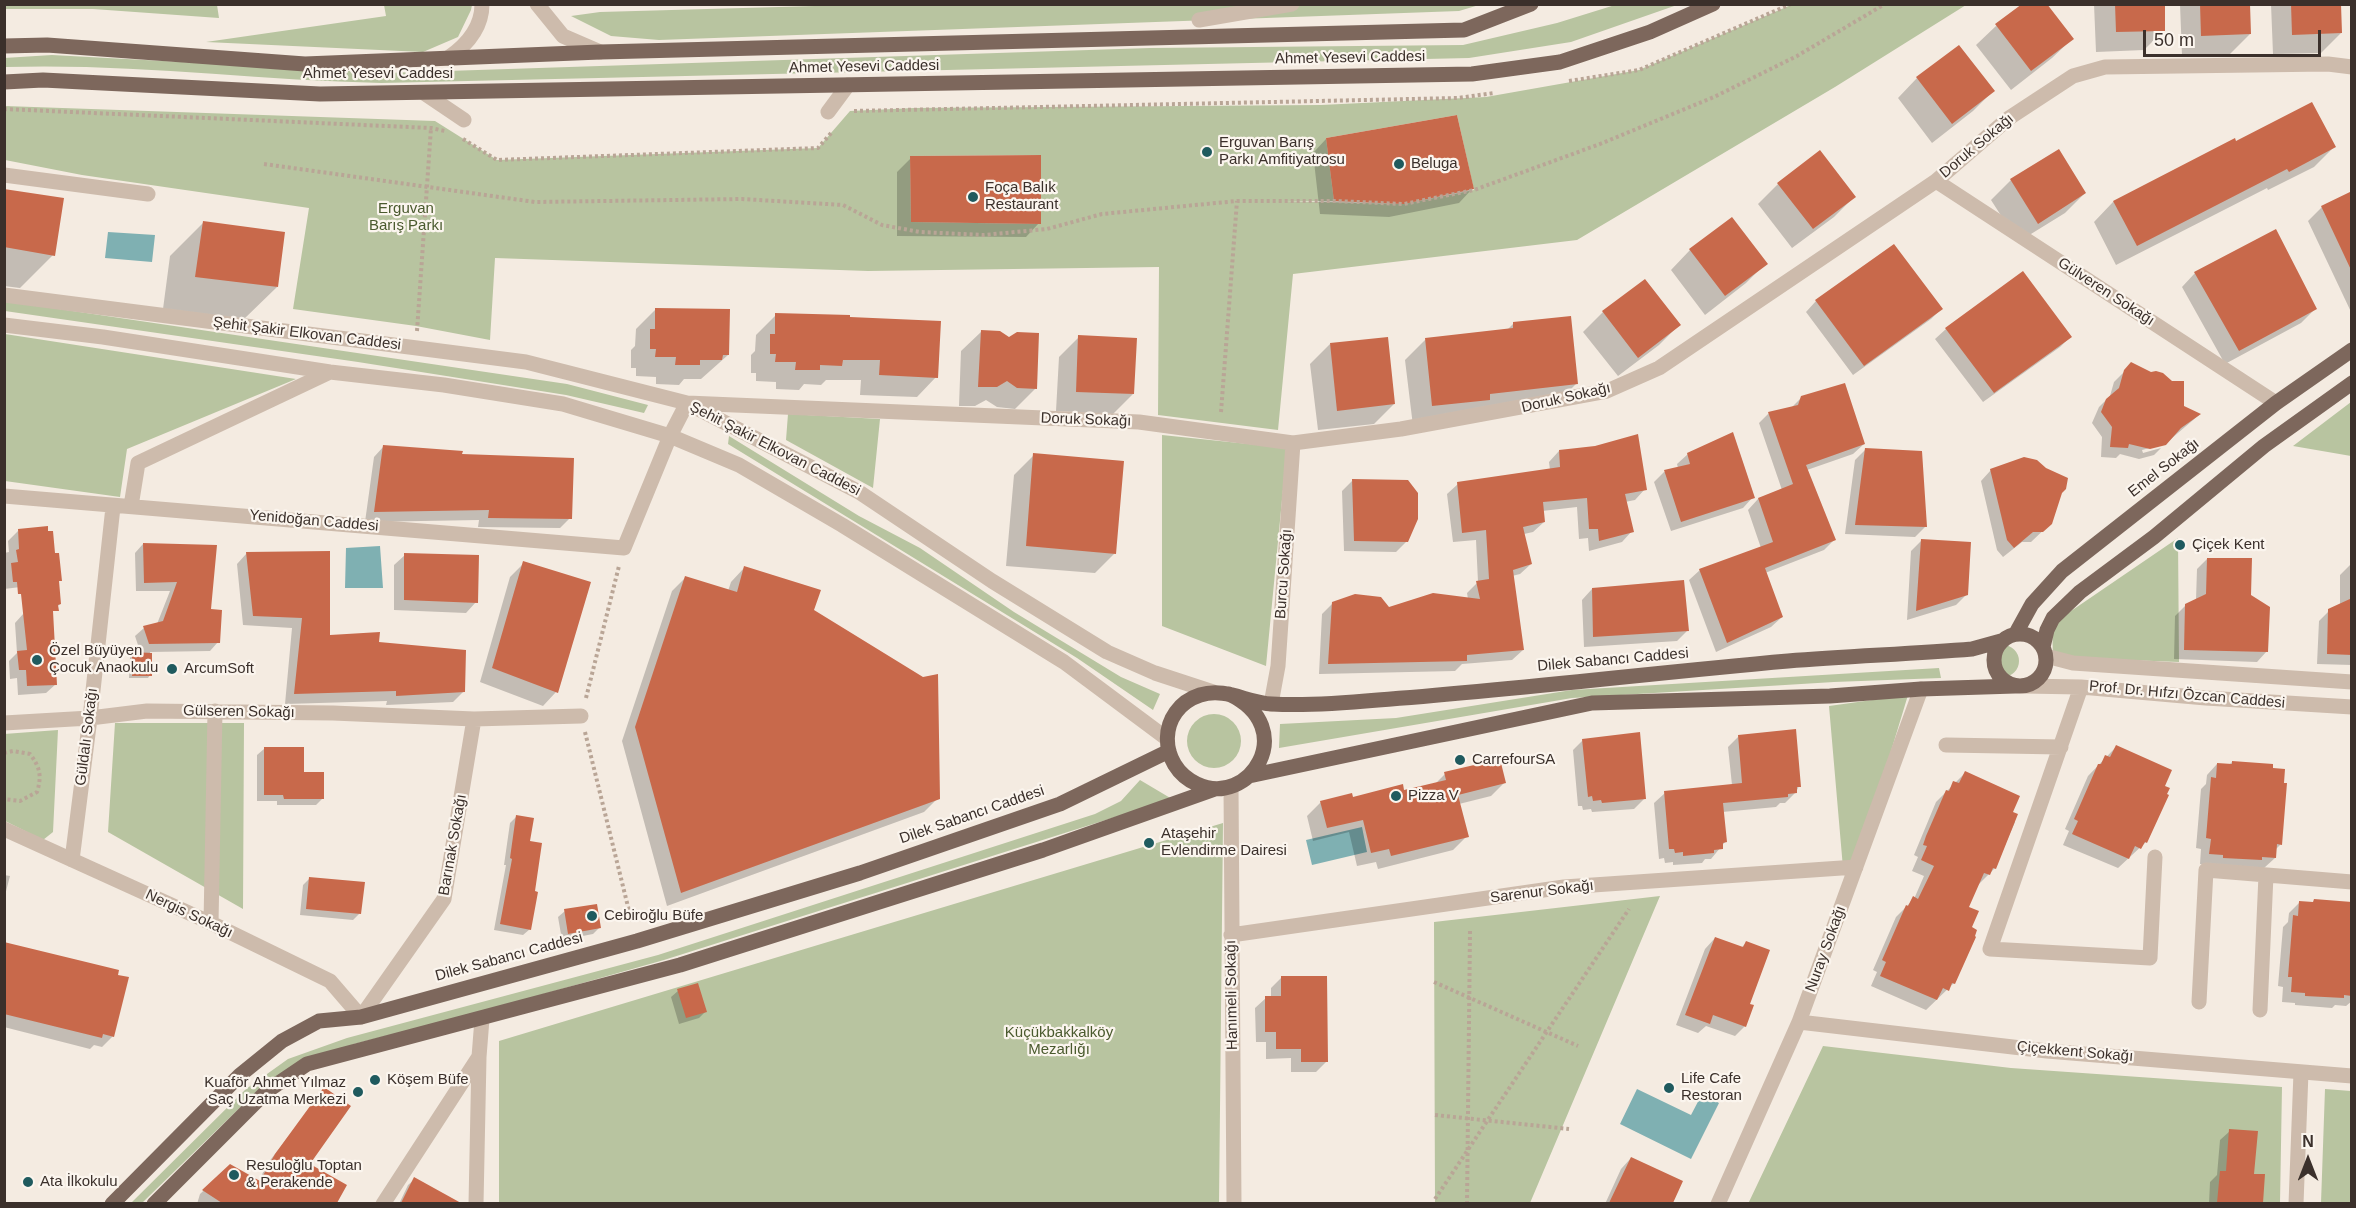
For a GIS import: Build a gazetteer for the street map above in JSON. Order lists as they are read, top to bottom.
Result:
{
  "streets": {
    "main road": ["Ahmet Yesevi Caddesi", "Emel Sokağı", "Dilek Sabancı Caddesi"],
    "street": [
      "Doruk Sokağı",
      "Gülveren Sokağı",
      "Şehit Şakir Elkovan Caddesi",
      "Yenidoğan Caddesi",
      "Burcu Sokağı",
      "Prof. Dr. Hıfzı Özcan Caddesi",
      "Gülseren Sokağı",
      "Güldalı Sokağı",
      "Barınak Sokağı",
      "Sarenur Sokağı",
      "Nergis Sokağı",
      "Nuray Sokağı",
      "Hanımeli Sokağı",
      "Çiçekkent Sokağı"
    ]
  },
  "crossings": [
    ["Doruk Sokağı", "Gülveren Sokağı"],
    ["Doruk Sokağı", "Şehit Şakir Elkovan Caddesi"],
    ["Doruk Sokağı", "Burcu Sokağı"],
    ["Gülveren Sokağı", "Emel Sokağı"],
    ["Şehit Şakir Elkovan Caddesi", "Dilek Sabancı Caddesi"],
    ["Şehit Şakir Elkovan Caddesi", "Hanımeli Sokağı"],
    ["Emel Sokağı", "Dilek Sabancı Caddesi"],
    ["Emel Sokağı", "Prof. Dr. Hıfzı Özcan Caddesi"],
    ["Yenidoğan Caddesi", "Güldalı Sokağı"],
    ["Burcu Sokağı", "Dilek Sabancı Caddesi"],
    ["Dilek Sabancı Caddesi", "Prof. Dr. Hıfzı Özcan Caddesi"],
    ["Dilek Sabancı Caddesi", "Barınak Sokağı"],
    ["Dilek Sabancı Caddesi", "Nergis Sokağı"],
    ["Dilek Sabancı Caddesi", "Nuray Sokağı"],
    ["Dilek Sabancı Caddesi", "Hanımeli Sokağı"],
    ["Gülseren Sokağı", "Güldalı Sokağı"],
    ["Gülseren Sokağı", "Barınak Sokağı"],
    ["Güldalı Sokağı", "Nergis Sokağı"],
    ["Barınak Sokağı", "Nergis Sokağı"],
    ["Sarenur Sokağı", "Nuray Sokağı"],
    ["Sarenur Sokağı", "Hanımeli Sokağı"],
    ["Nuray Sokağı", "Çiçekkent Sokağı"]
  ],
  "parks": ["Erguvan Barış Parkı", "Küçükbakkalköy Mezarlığı"],
  "places": [
    "Erguvan Barış Parkı Amfitiyatrosu",
    "Beluga",
    "Foça Balık Restaurant",
    "Çiçek Kent",
    "Özel Büyüyen Çocuk Anaokulu",
    "ArcumSoft",
    "CarrefourSA",
    "Pizza V",
    "Ataşehir Evlendirme Dairesi",
    "Cebiroğlu Büfe",
    "Köşem Büfe",
    "Life Cafe Restoran",
    "Kuaför Ahmet Yılmaz Saç Uzatma Merkezi",
    "Resuloğlu Toptan & Perakende",
    "Ata İlkokulu"
  ],
  "scale_bar": "50 m",
  "north": "top"
}
